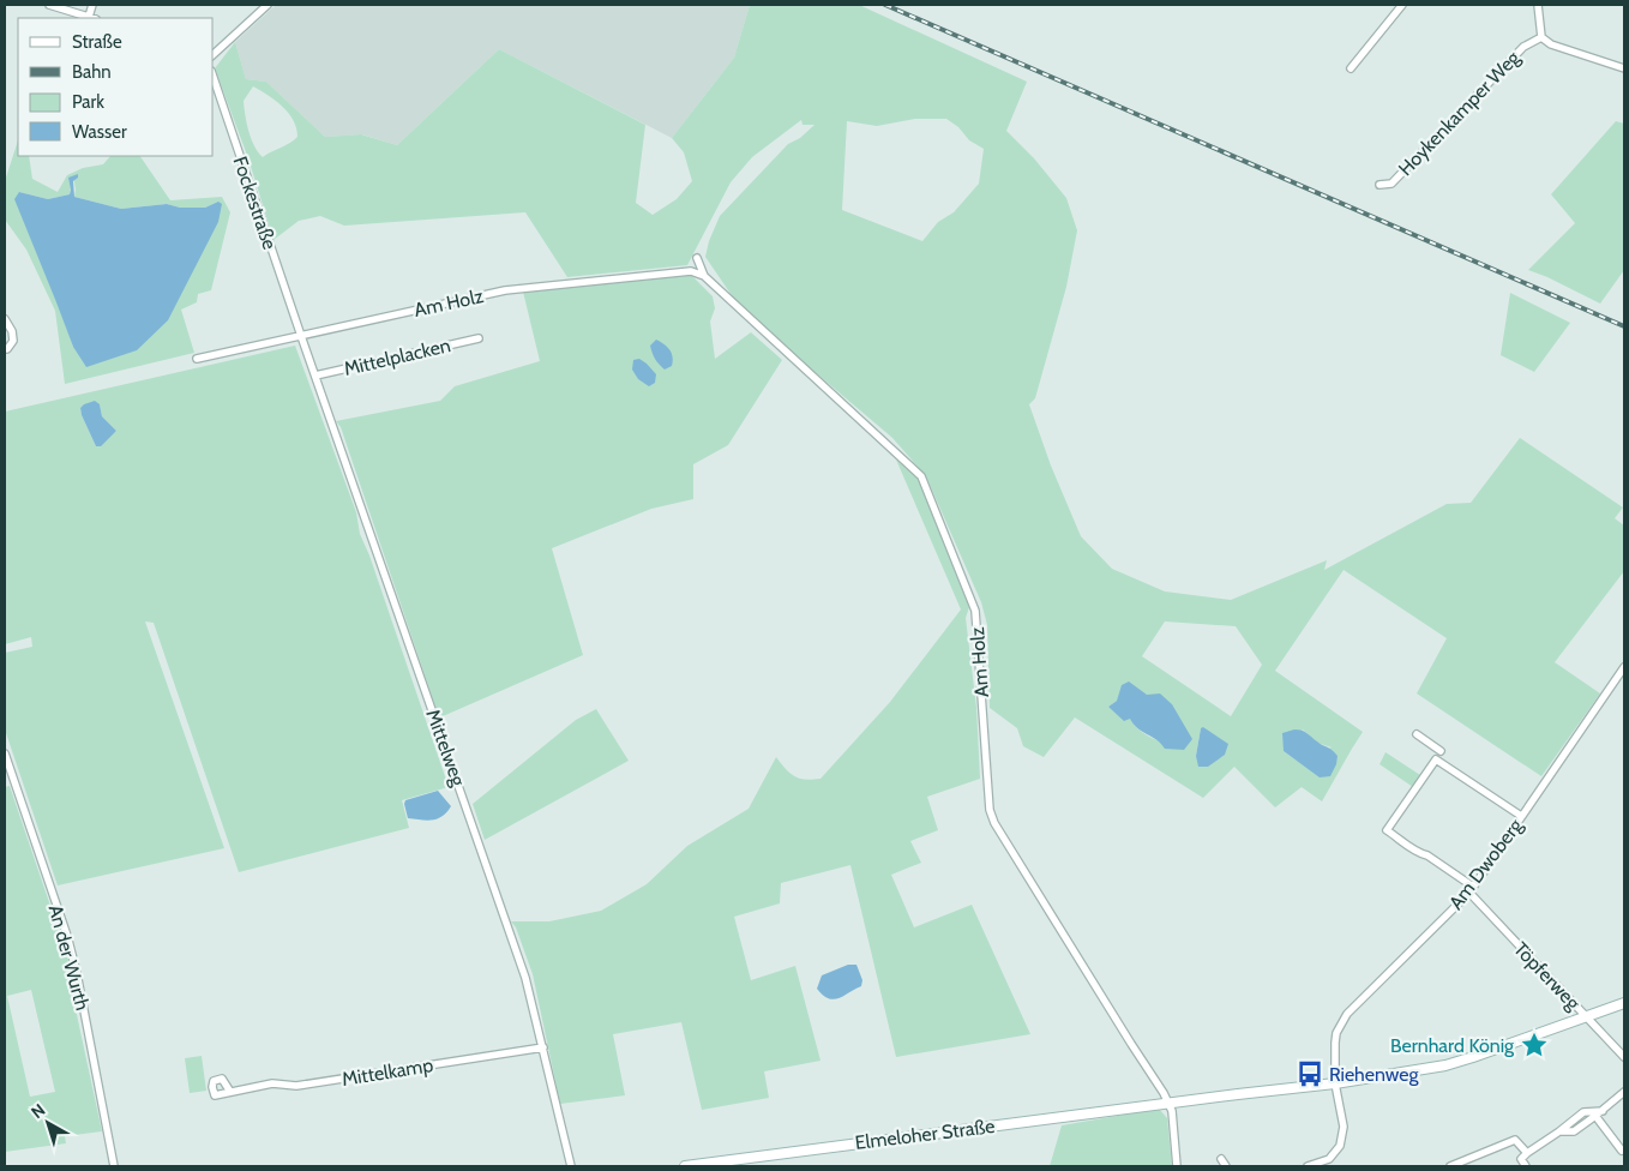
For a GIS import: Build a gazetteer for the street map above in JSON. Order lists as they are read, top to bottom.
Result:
{
  "streets": {
    "street": [
      "Hoykenkamper Weg",
      "Fockestraße",
      "Am Holz",
      "Mittelplacken",
      "Mittelweg",
      "Am Dwoberg",
      "An der Wurth",
      "Töpferweg",
      "Mittelkamp",
      "Elmeloher Straße"
    ]
  },
  "crossings": [
    ["Fockestraße", "Am Holz"],
    ["Fockestraße", "Mittelweg"],
    ["Am Holz", "Mittelweg"],
    ["Am Holz", "Elmeloher Straße"],
    ["Mittelplacken", "Mittelweg"],
    ["Mittelweg", "Mittelkamp"],
    ["Am Dwoberg", "Töpferweg"],
    ["Am Dwoberg", "Elmeloher Straße"],
    ["Töpferweg", "Elmeloher Straße"]
  ],
  "places": {
    "place": ["Bernhard König"],
    "bus stop": ["Riehenweg"]
  },
  "legend": [
    "Straße",
    "Bahn",
    "Park",
    "Wasser"
  ],
  "north": "top left"
}
